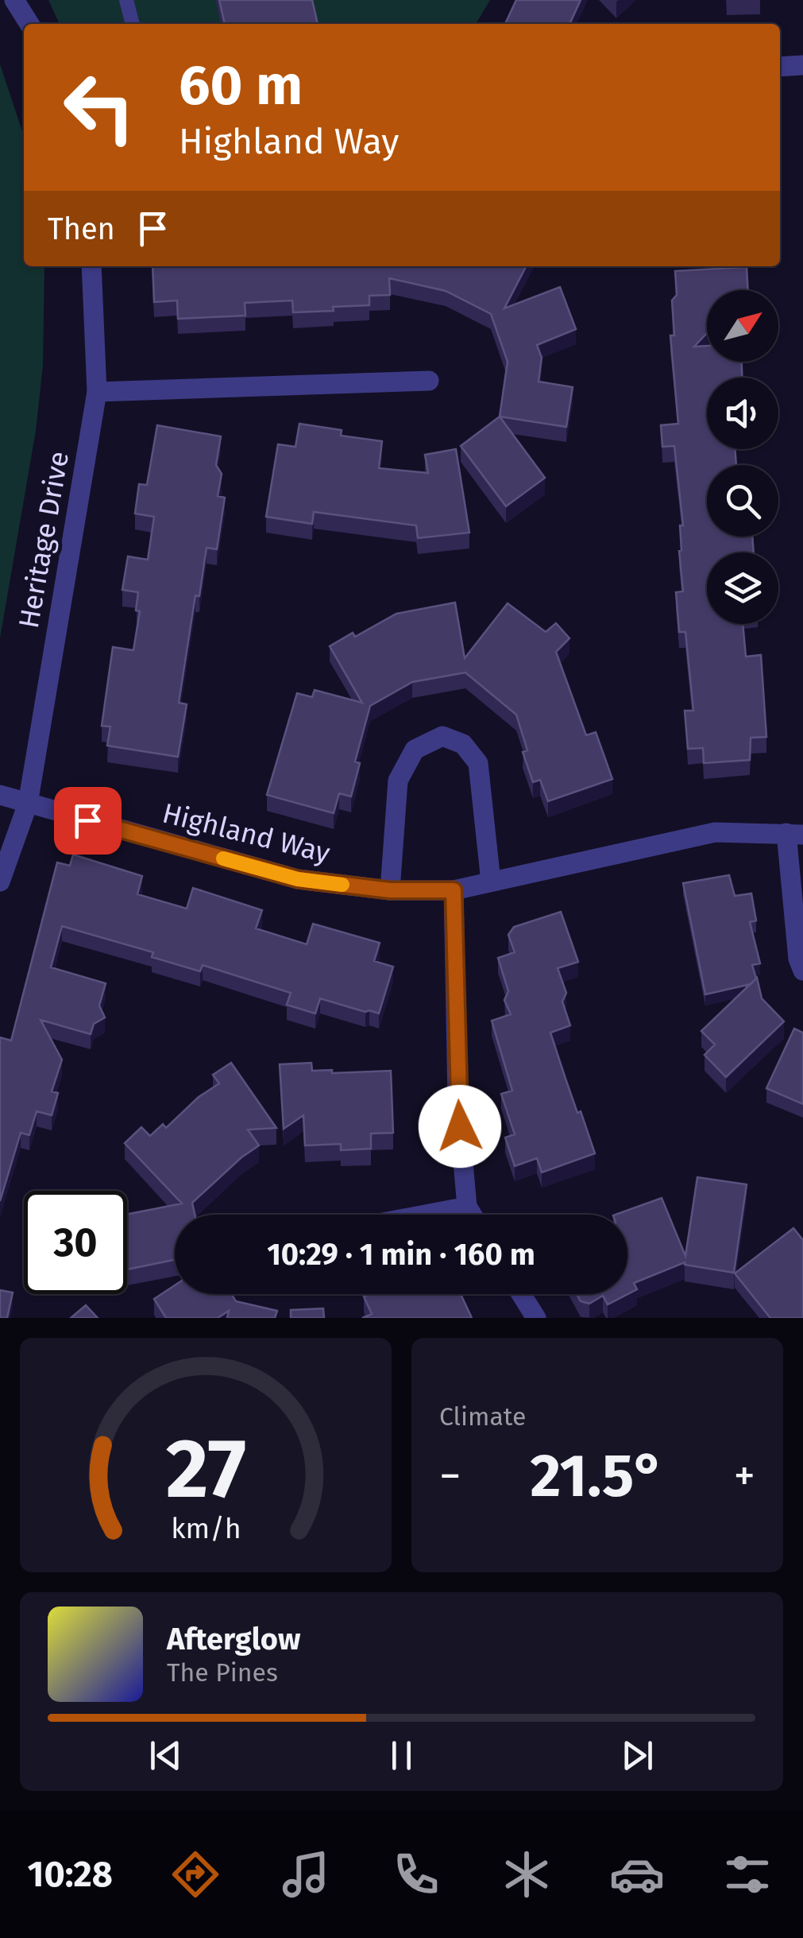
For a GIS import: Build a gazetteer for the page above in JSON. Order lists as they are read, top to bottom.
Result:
{
  "streets": {
    "street": ["Heritage Drive", "Highland Way"]
  },
  "crossings": [
    ["Heritage Drive", "Highland Way"]
  ],
  "north": "top right",
  "page": {
    "turn": ["60 m", "Highland Way"],
    "then": "Then",
    "limit": "30",
    "trip": "10:29 · 1 min · 160 m",
    "tile": "Climate",
    "heat": ["−", "21.5°", "+"],
    "song": ["Afterglow", "The Pines"],
    "tabs": "10:28",
    "gauge": ["27", "km/h"]
  }
}
